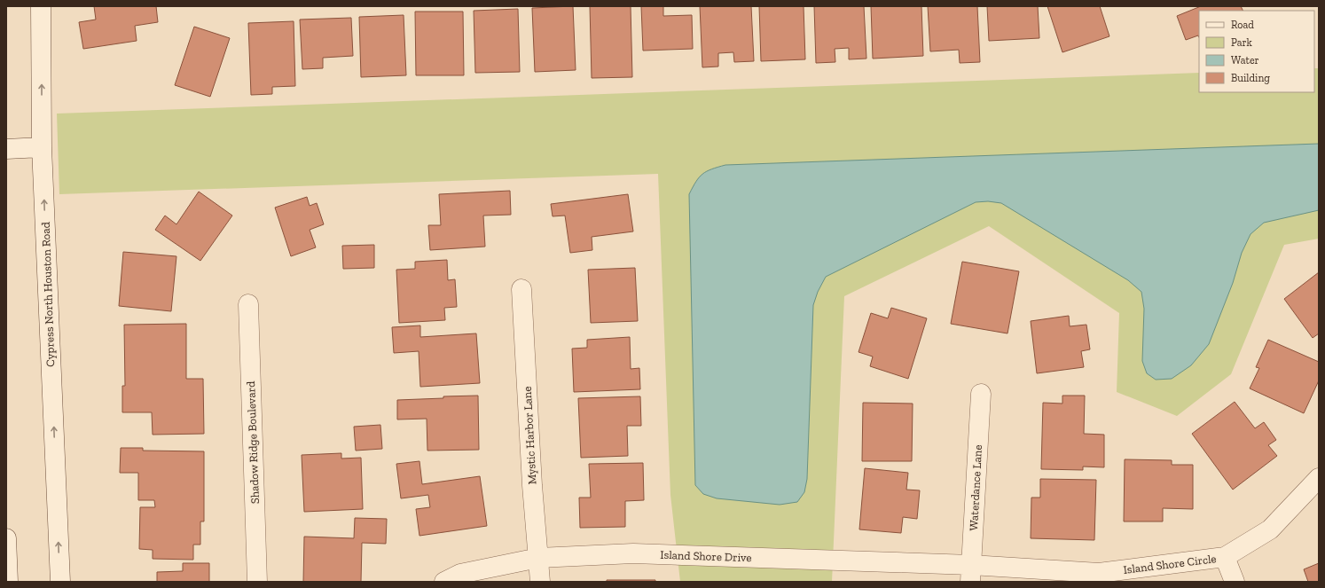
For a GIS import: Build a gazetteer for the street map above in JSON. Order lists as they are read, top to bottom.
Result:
{
  "streets": {
    "street": [
      "Cypress North Houston Road",
      "Mystic Harbor Lane",
      "Shadow Ridge Boulevard",
      "Waterdance Lane",
      "Island Shore Drive",
      "Island Shore Circle"
    ]
  },
  "crossings": [
    ["Mystic Harbor Lane", "Island Shore Drive"],
    ["Waterdance Lane", "Island Shore Drive"],
    ["Waterdance Lane", "Island Shore Circle"],
    ["Island Shore Drive", "Island Shore Circle"]
  ],
  "one_way": ["Cypress North Houston Road"],
  "legend": [
    "Road",
    "Park",
    "Water",
    "Building"
  ]
}
